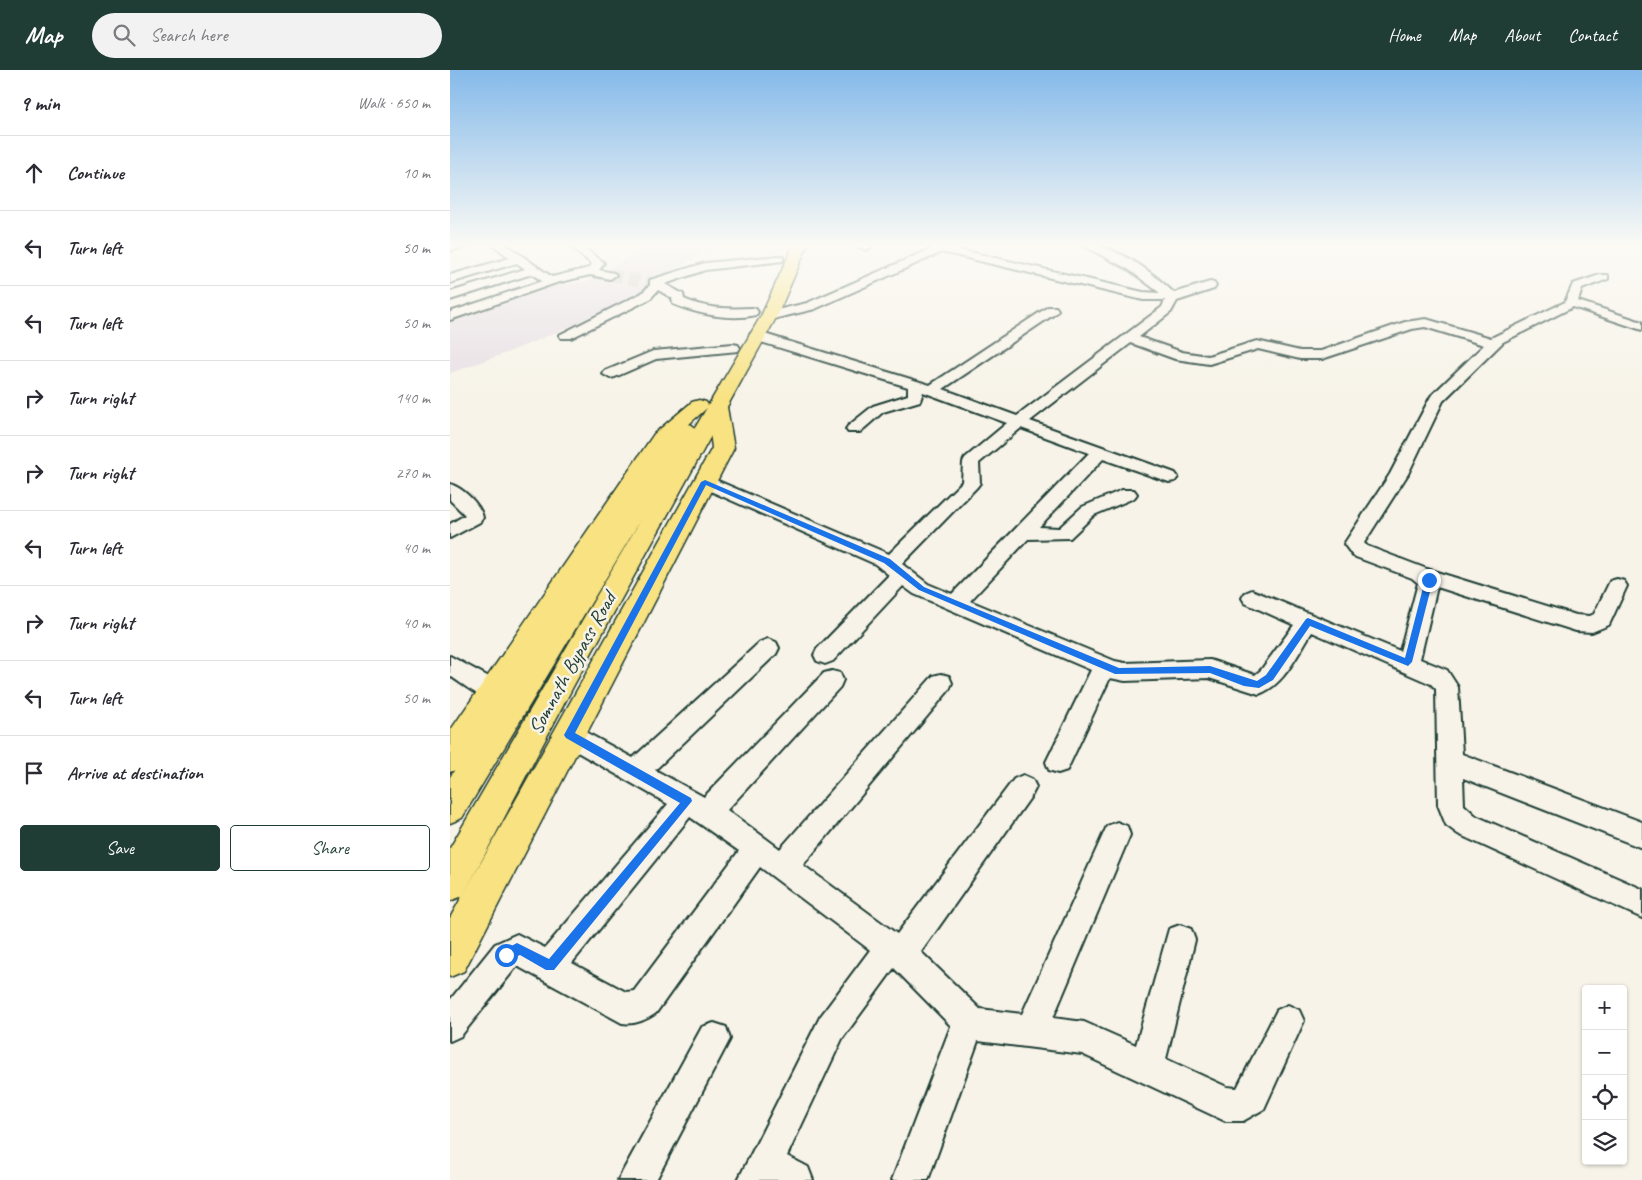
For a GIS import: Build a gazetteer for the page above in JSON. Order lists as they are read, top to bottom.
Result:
{
  "streets": {
    "main road": ["Somnath Bypass Road"]
  },
  "page": {
    "header": "Map",
    "search": "Search here",
    "nav": [
      "Home",
      "Map",
      "About",
      "Contact"
    ],
    "heading": ["9 min", "Walk · 650 m"],
    "list": [
      ["Continue", "10 m"],
      ["Turn left", "50 m"],
      ["Turn left", "50 m"],
      ["Turn right", "140 m"],
      ["Turn right", "270 m"],
      ["Turn left", "40 m"],
      ["Turn right", "40 m"],
      ["Turn left", "50 m"],
      "Arrive at destination"
    ],
    "buttons": ["Save", "Share"],
    "map_buttons": ["+", "−"]
  }
}
